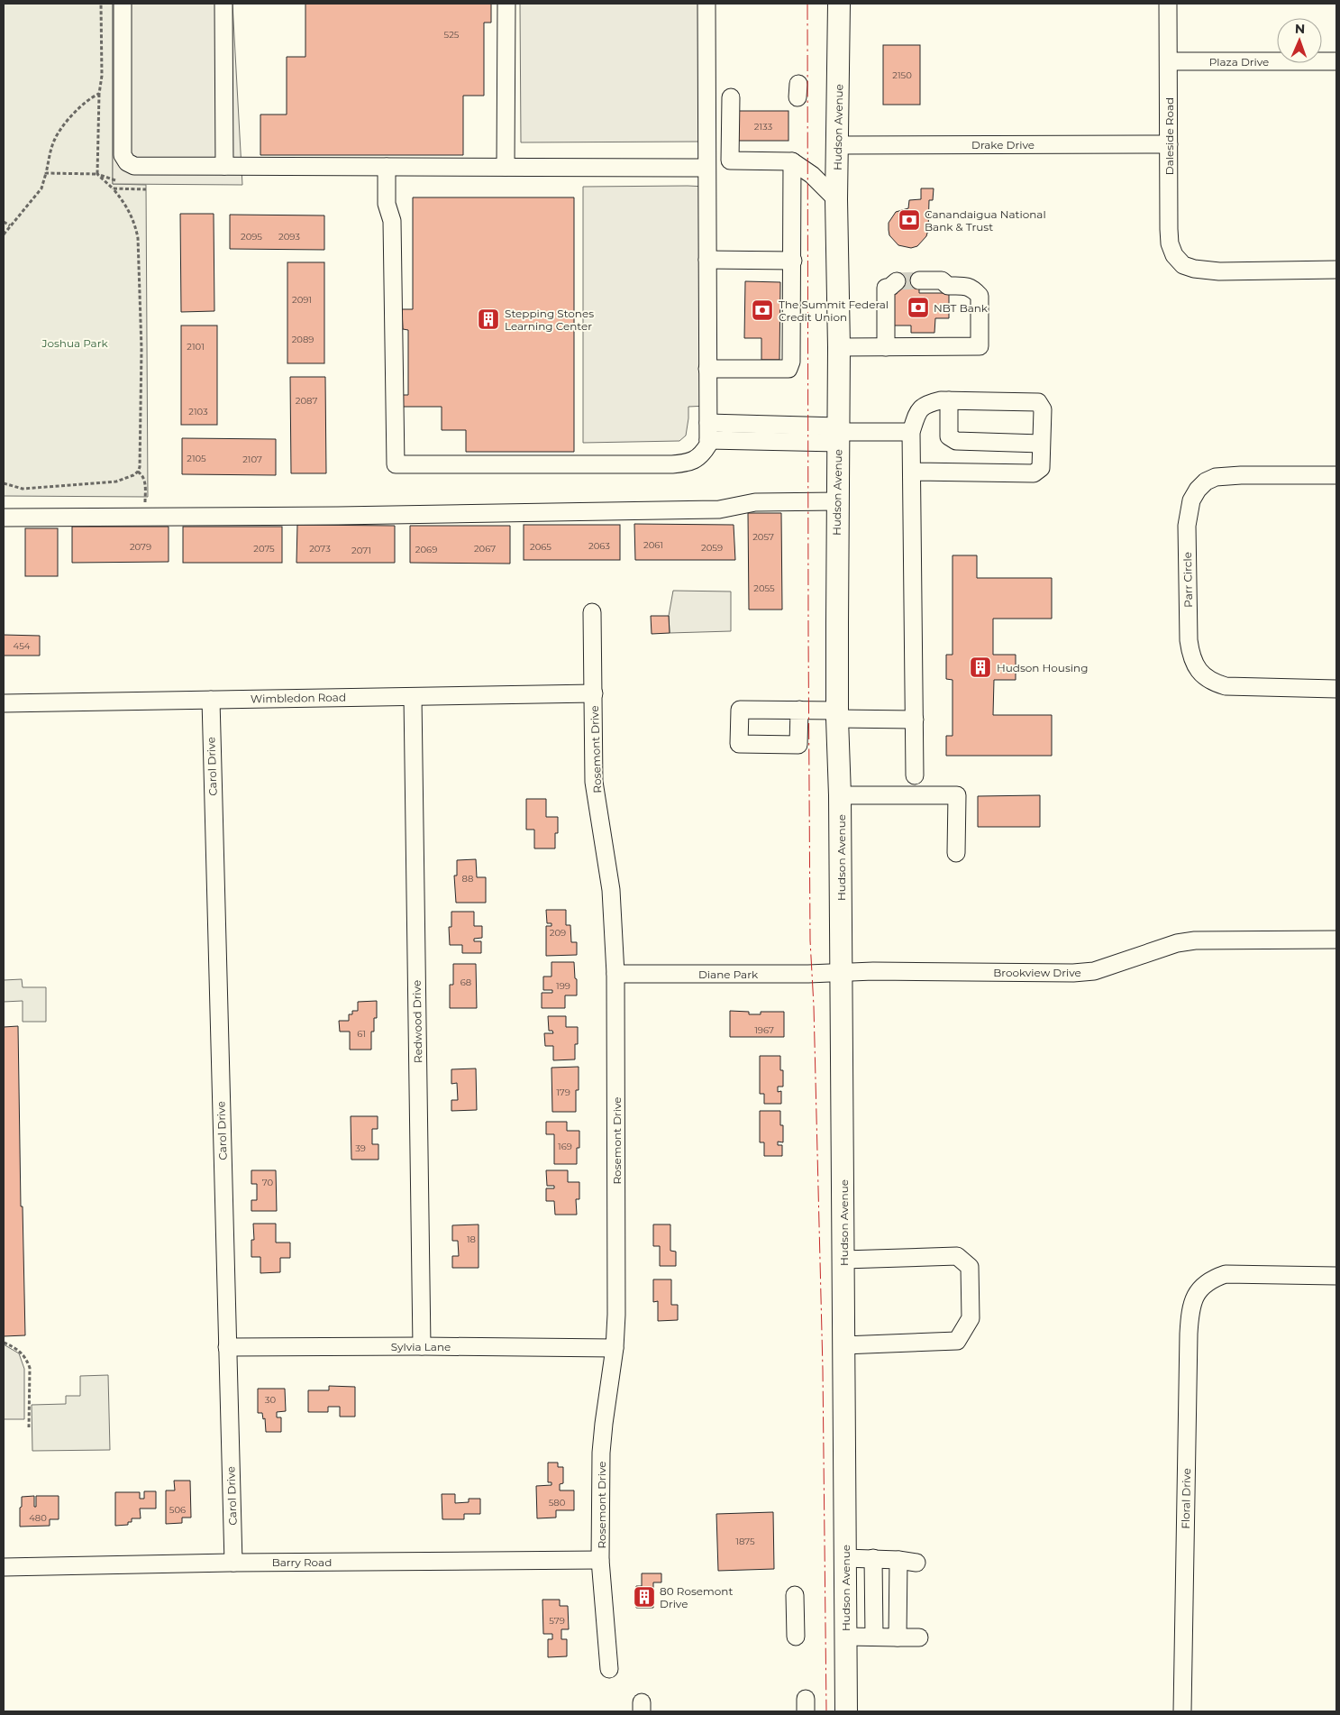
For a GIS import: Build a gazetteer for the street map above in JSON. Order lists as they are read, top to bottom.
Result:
{
  "streets": {
    "main road": ["Hudson Avenue"],
    "street": [
      "Plaza Drive",
      "Daleside Road",
      "Drake Drive",
      "Parr Circle",
      "Wimbledon Road",
      "Rosemont Drive",
      "Carol Drive",
      "Brookview Drive",
      "Diane Park",
      "Redwood Drive",
      "Sylvia Lane",
      "Floral Drive",
      "Barry Road"
    ]
  },
  "crossings": [
    ["Plaza Drive", "Daleside Road"],
    ["Hudson Avenue", "Drake Drive"],
    ["Hudson Avenue", "Brookview Drive"],
    ["Hudson Avenue", "Diane Park"],
    ["Daleside Road", "Drake Drive"],
    ["Wimbledon Road", "Rosemont Drive"],
    ["Wimbledon Road", "Carol Drive"],
    ["Wimbledon Road", "Redwood Drive"],
    ["Rosemont Drive", "Diane Park"],
    ["Rosemont Drive", "Sylvia Lane"],
    ["Rosemont Drive", "Barry Road"],
    ["Carol Drive", "Sylvia Lane"],
    ["Carol Drive", "Barry Road"],
    ["Brookview Drive", "Diane Park"],
    ["Redwood Drive", "Sylvia Lane"]
  ],
  "parks": ["Joshua Park"],
  "places": {
    "bank": ["Canandaigua National Bank & Trust", "NBT Bank", "The Summit Federal Credit Union"],
    "building": ["Stepping Stones Learning Center", "Hudson Housing", "80 Rosemont Drive"]
  },
  "house_numbers": [
    "525",
    "2150",
    "2133",
    "2095",
    "2093",
    "2091",
    "2089",
    "2101",
    "2087",
    "2103",
    "2105",
    "2107",
    "2057",
    "2061",
    "2063",
    "2079",
    "2065",
    "2059",
    "2075",
    "2073",
    "2067",
    "2069",
    "2071",
    "2055",
    "454",
    "88",
    "209",
    "68",
    "199",
    "1967",
    "61",
    "179",
    "169",
    "39",
    "70",
    "18",
    "30",
    "580",
    "506",
    "480",
    "1875",
    "579"
  ],
  "north": "top"
}
